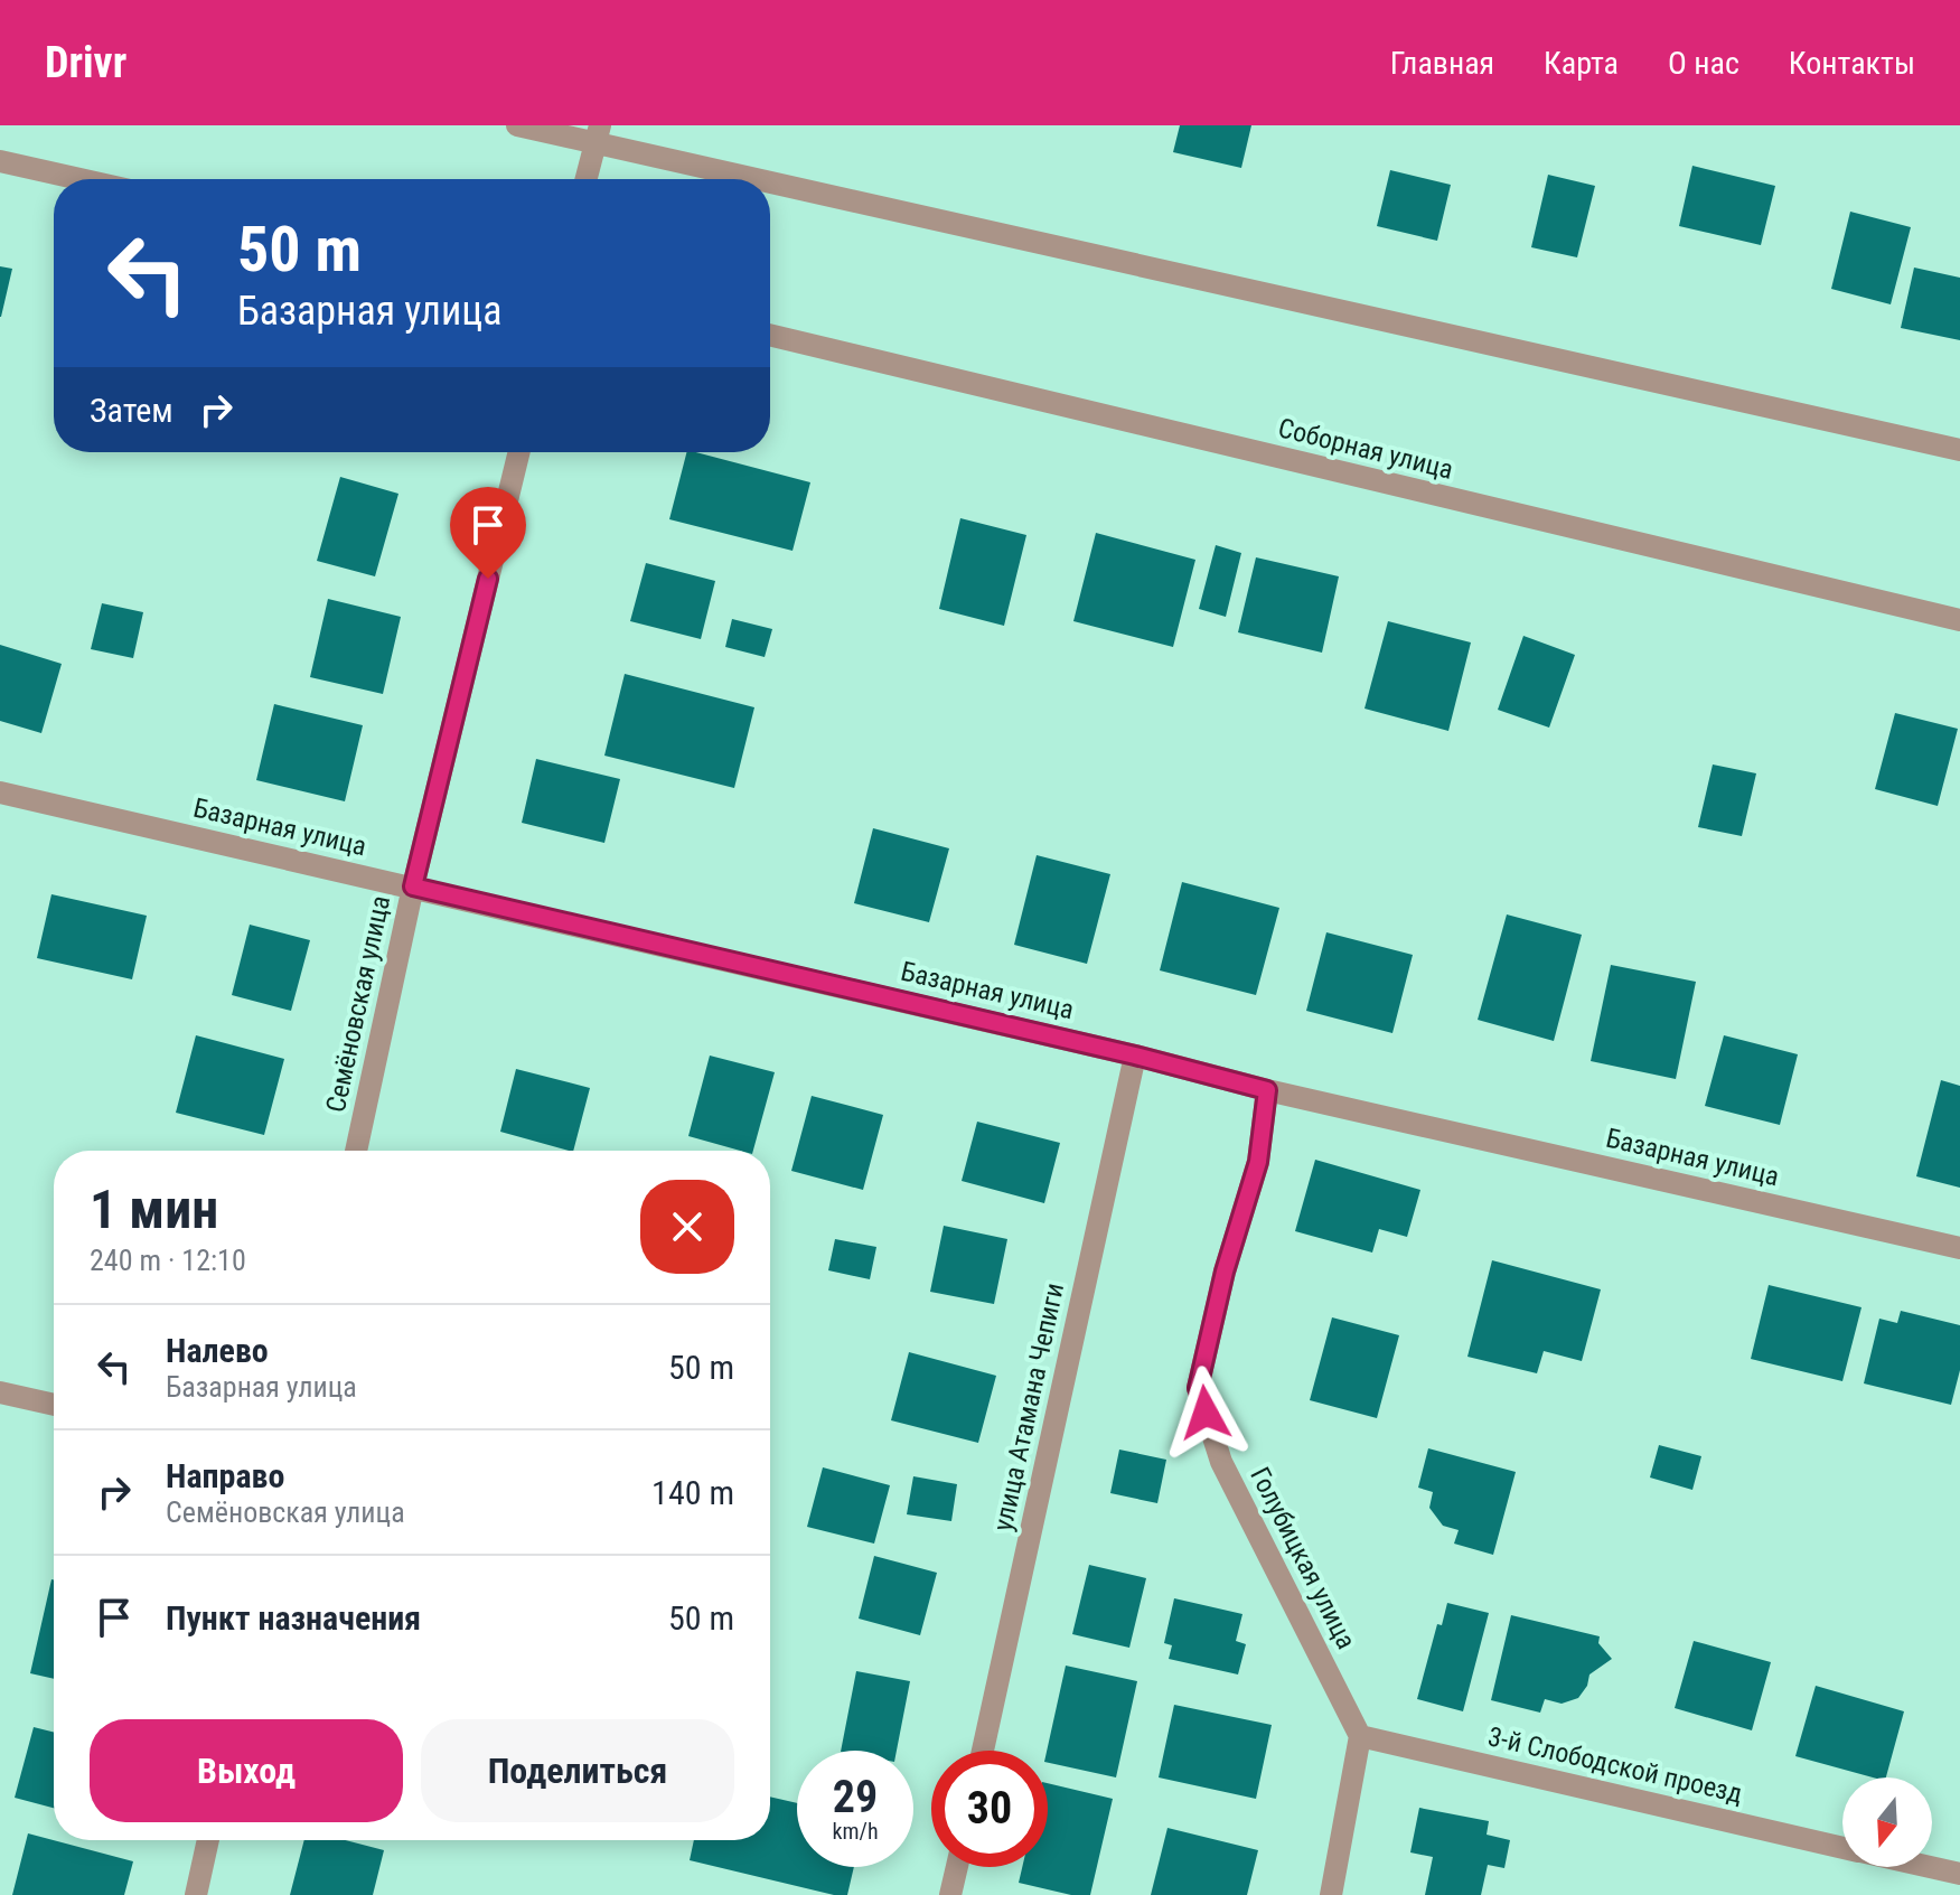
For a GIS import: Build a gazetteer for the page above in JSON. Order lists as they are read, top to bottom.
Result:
{
  "streets": {
    "street": [
      "Соборная улица",
      "Базарная улица",
      "Семёновская улица",
      "улица Атамана Чепиги",
      "Голубицкая улица",
      "3-й Слободской проезд"
    ]
  },
  "crossings": [
    ["Базарная улица", "Семёновская улица"],
    ["Базарная улица", "улица Атамана Чепиги"],
    ["Базарная улица", "Голубицкая улица"],
    ["Голубицкая улица", "3-й Слободской проезд"]
  ],
  "north": "bottom",
  "page": {
    "header": "Drivr",
    "nav": [
      "Главная",
      "Карта",
      "О нас",
      "Контакты"
    ],
    "turn": ["50 m", "Базарная улица"],
    "then": "Затем",
    "heading": ["1 мин", "240 m · 12:10"],
    "list": [
      {
        "name": "Налево",
        "note": "Базарная улица",
        "value": "50 m"
      },
      {
        "name": "Направо",
        "note": "Семёновская улица",
        "value": "140 m"
      },
      {
        "name": "Пункт назначения",
        "value": "50 m"
      }
    ],
    "buttons": ["Выход", "Поделиться"],
    "speed": "29 km/h",
    "limit": "30"
  }
}
